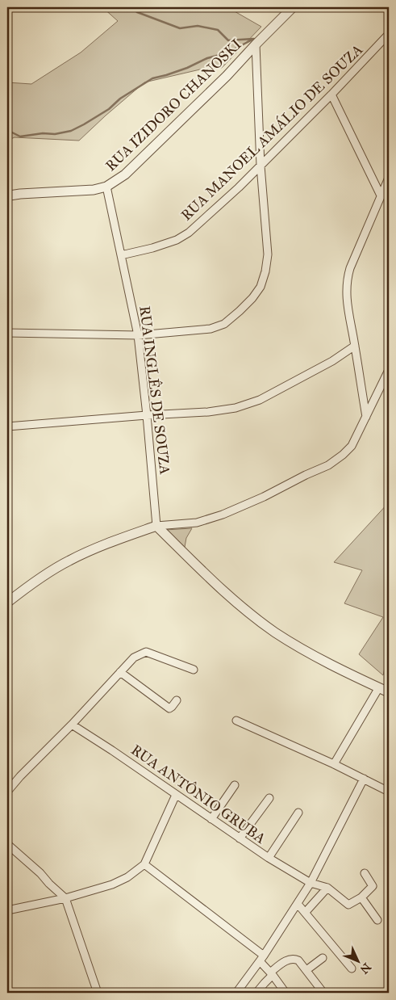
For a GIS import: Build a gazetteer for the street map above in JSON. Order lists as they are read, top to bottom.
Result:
{
  "streets": {
    "street": [
      "RUA IZIDORO CHANOSKI",
      "RUA MANOEL AMÁLIO DE SOUZA",
      "RUA INGLÊS DE SOUZA",
      "RUA ANTÔNIO GRUBA"
    ]
  },
  "crossings": [
    ["RUA IZIDORO CHANOSKI", "RUA INGLÊS DE SOUZA"],
    ["RUA MANOEL AMÁLIO DE SOUZA", "RUA INGLÊS DE SOUZA"]
  ],
  "north": "bottom right"
}
